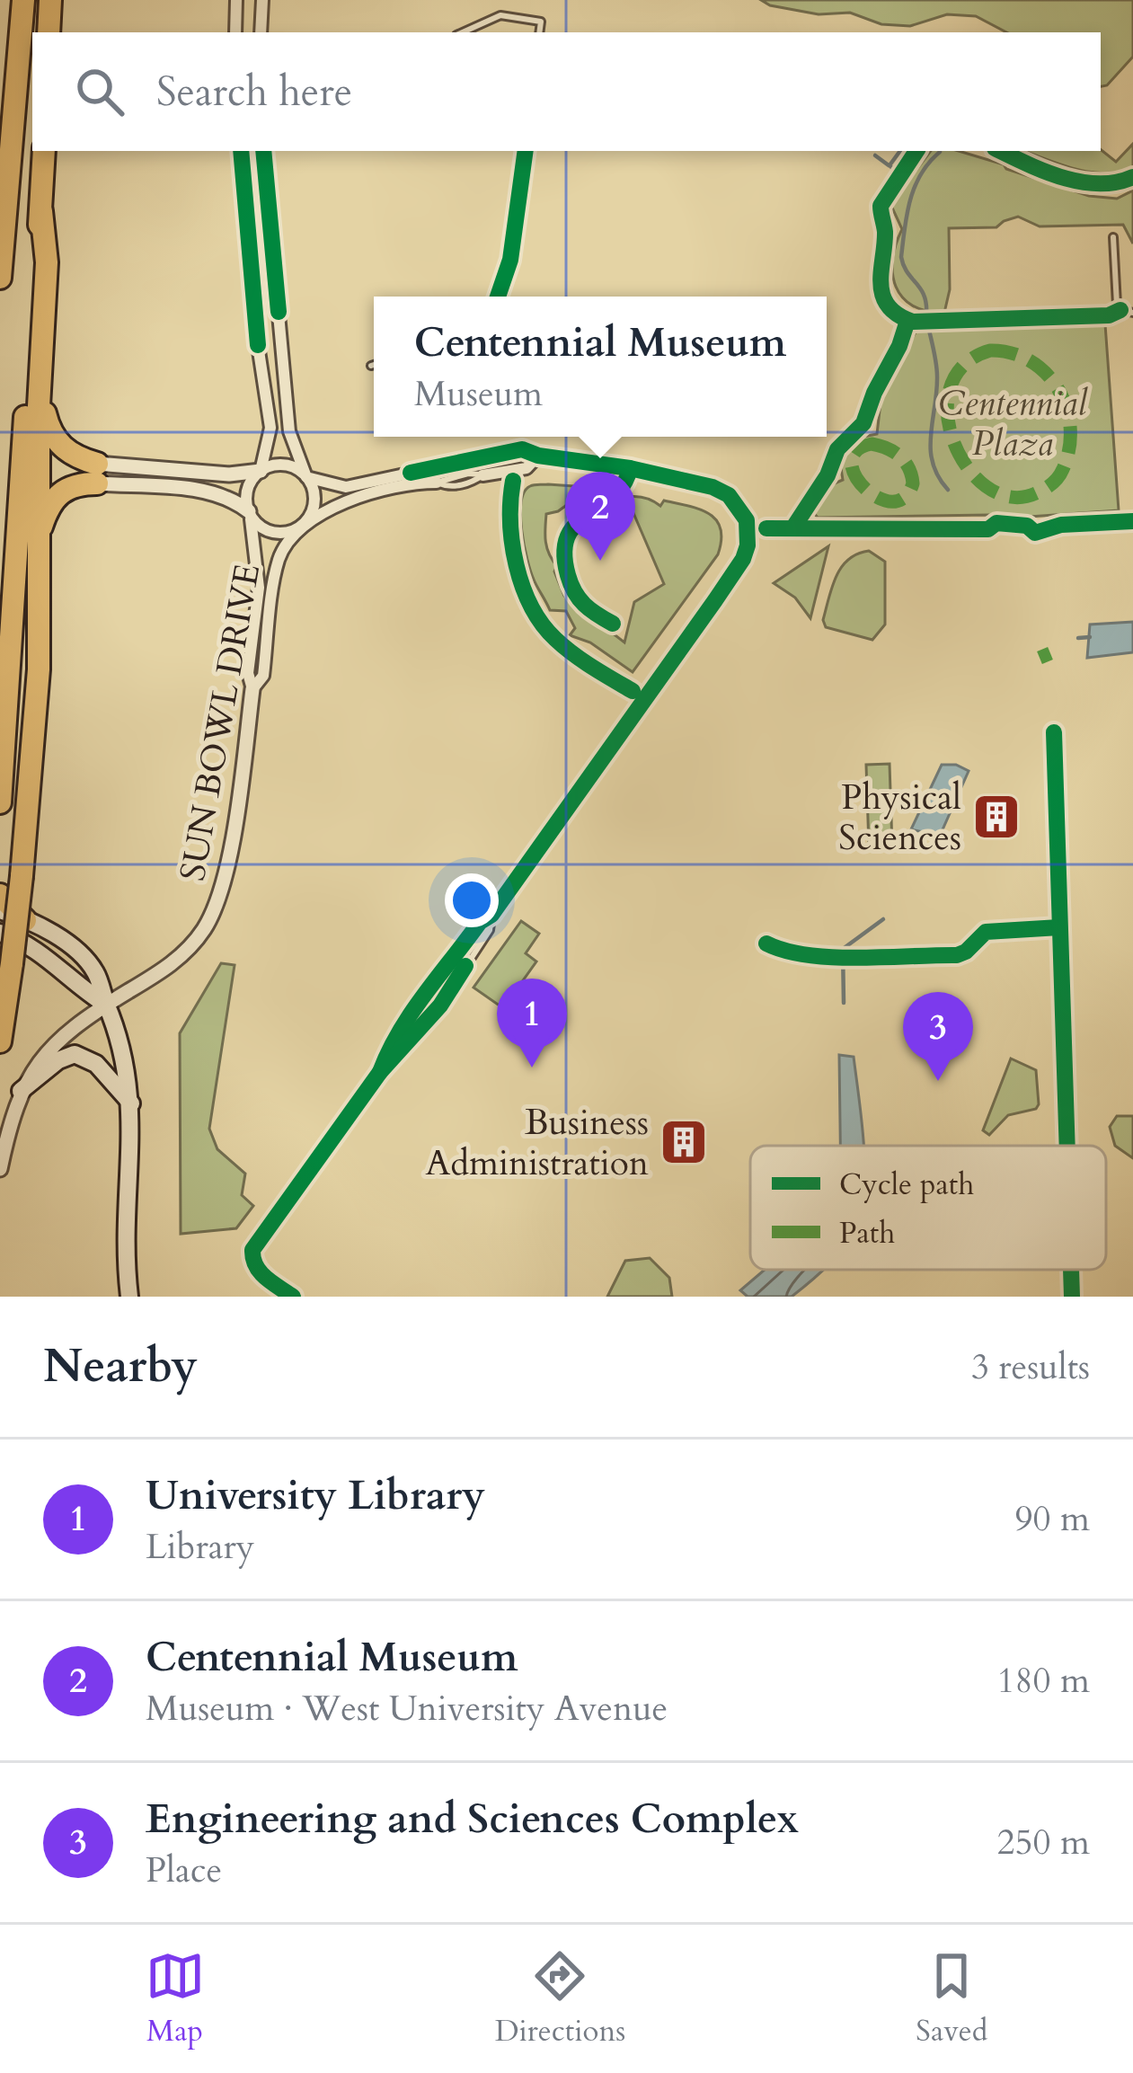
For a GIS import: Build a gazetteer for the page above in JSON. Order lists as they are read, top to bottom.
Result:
{
  "streets": {
    "street": ["SUN BOWL DRIVE"]
  },
  "parks": ["Centennial Plaza"],
  "places": {
    "building": ["Physical Sciences", "Business Administration"]
  },
  "legend": ["Cycle path", "Path"],
  "page": {
    "search": "Search here",
    "popup": ["Centennial Museum", "Museum"],
    "pins": ["2", "1", "3"],
    "heading": ["Nearby", "3 results"],
    "list": [
      {
        "mark": "1",
        "name": "University Library",
        "note": "Library",
        "value": "90 m"
      },
      {
        "mark": "2",
        "name": "Centennial Museum",
        "note": "Museum · West University Avenue",
        "value": "180 m"
      },
      {
        "mark": "3",
        "name": "Engineering and Sciences Complex",
        "note": "Place",
        "value": "250 m"
      }
    ],
    "nav": ["Map", "Directions", "Saved"]
  }
}
